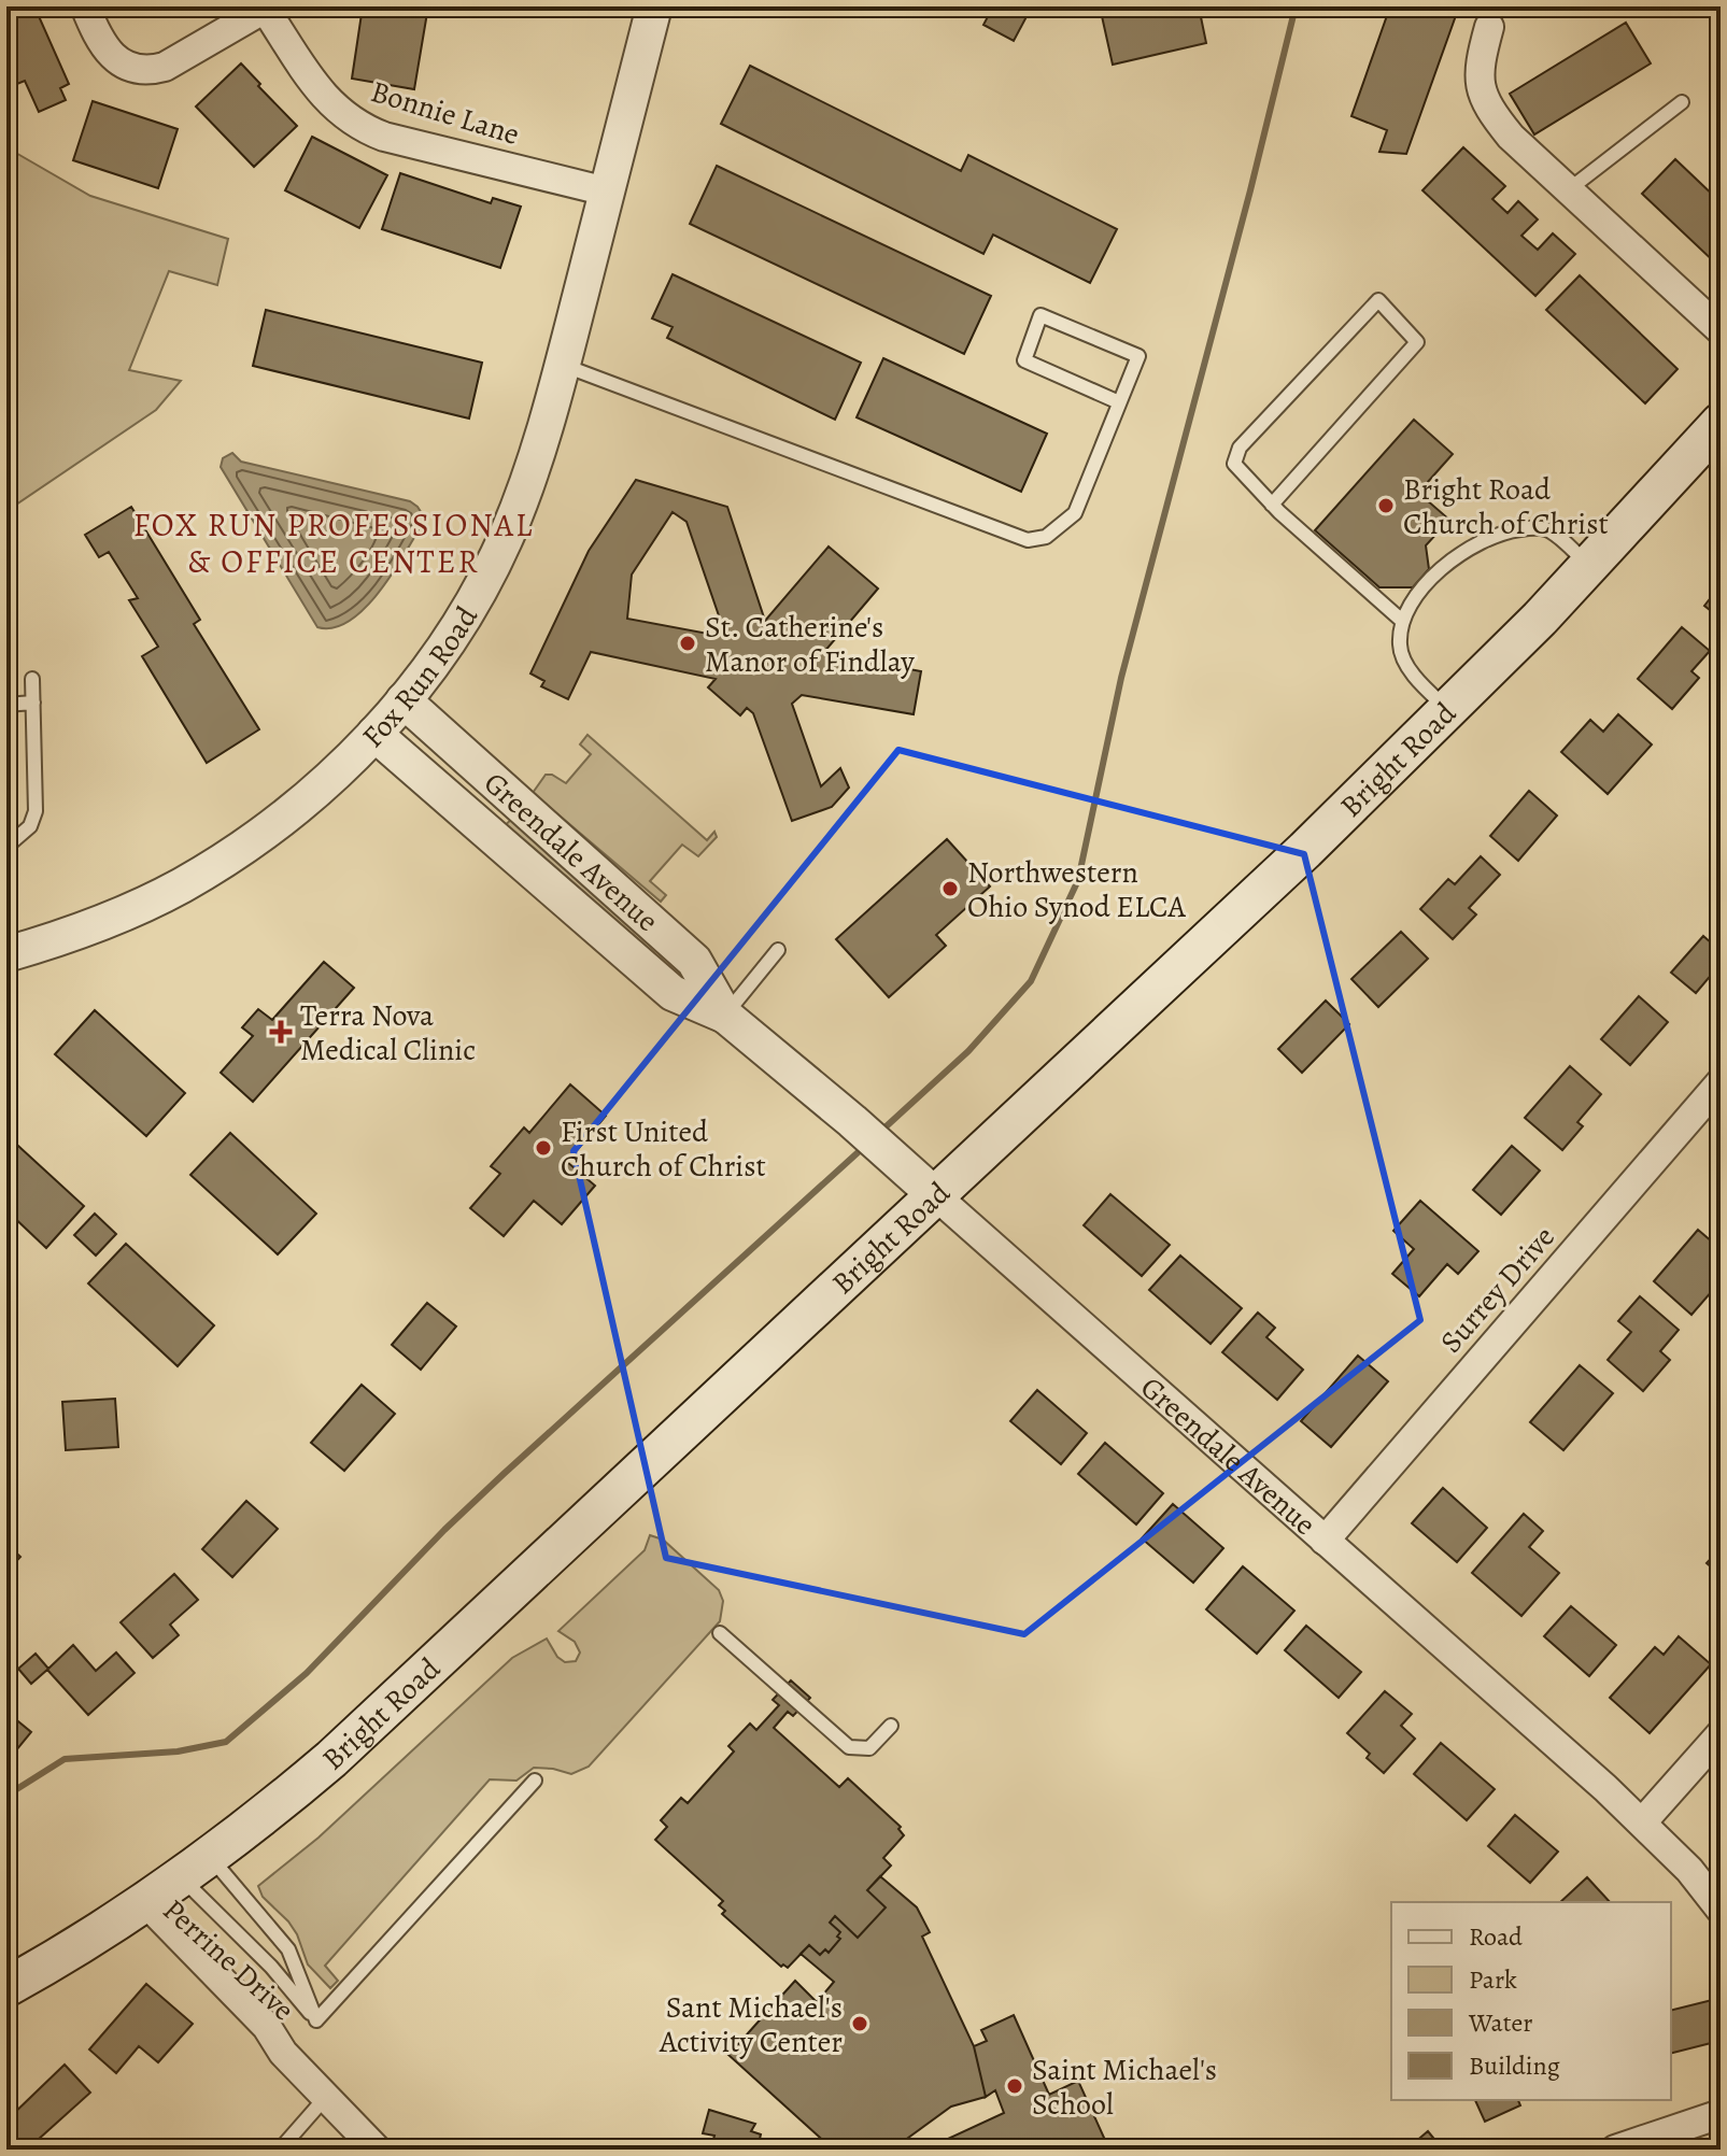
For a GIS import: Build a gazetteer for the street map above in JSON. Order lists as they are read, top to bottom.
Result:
{
  "streets": {
    "main road": ["Bright Road"],
    "street": [
      "Bonnie Lane",
      "Fox Run Road",
      "Greendale Avenue",
      "Surrey Drive",
      "Perrine Drive"
    ]
  },
  "crossings": [
    ["Bonnie Lane", "Fox Run Road"],
    ["Fox Run Road", "Greendale Avenue"],
    ["Bright Road", "Greendale Avenue"],
    ["Bright Road", "Perrine Drive"],
    ["Greendale Avenue", "Surrey Drive"]
  ],
  "districts": ["FOX RUN PROFESSIONAL & OFFICE CENTER"],
  "places": {
    "other": [
      "Bright Road Church of Christ",
      "St. Catherine's Manor of Findlay",
      "Northwestern Ohio Synod ELCA",
      "First United Church of Christ",
      "Sant Michael's Activity Center",
      "Saint Michael's School"
    ],
    "health": ["Terra Nova Medical Clinic"]
  },
  "legend": [
    "Road",
    "Park",
    "Water",
    "Building"
  ]
}
